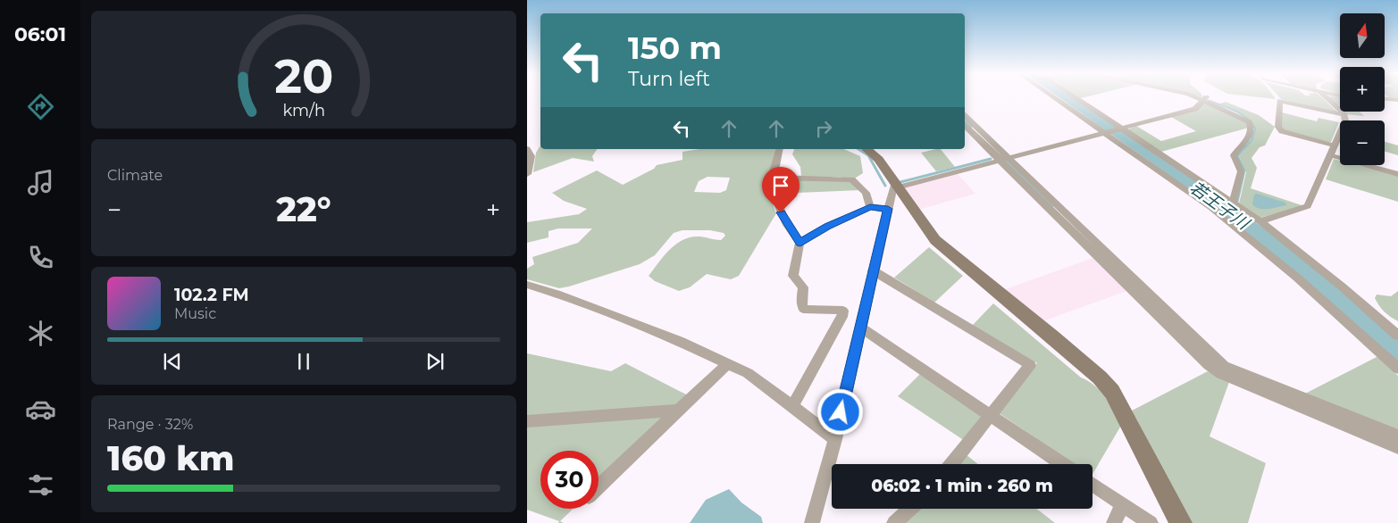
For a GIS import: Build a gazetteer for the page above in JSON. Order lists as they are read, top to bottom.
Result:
{
  "water": ["若王子川"],
  "north": "top",
  "page": {
    "tabs": "06:01",
    "map_buttons": ["+", "−"],
    "turn": ["150 m", "Turn left"],
    "tile": [
      "Climate",
      ["Range · 32%", "160 km"]
    ],
    "heat": ["−", "22°", "+"],
    "song": ["102.2 FM", "Music"],
    "limit": "30",
    "trip": "06:02 · 1 min · 260 m",
    "gauge": ["20", "km/h"]
  }
}
